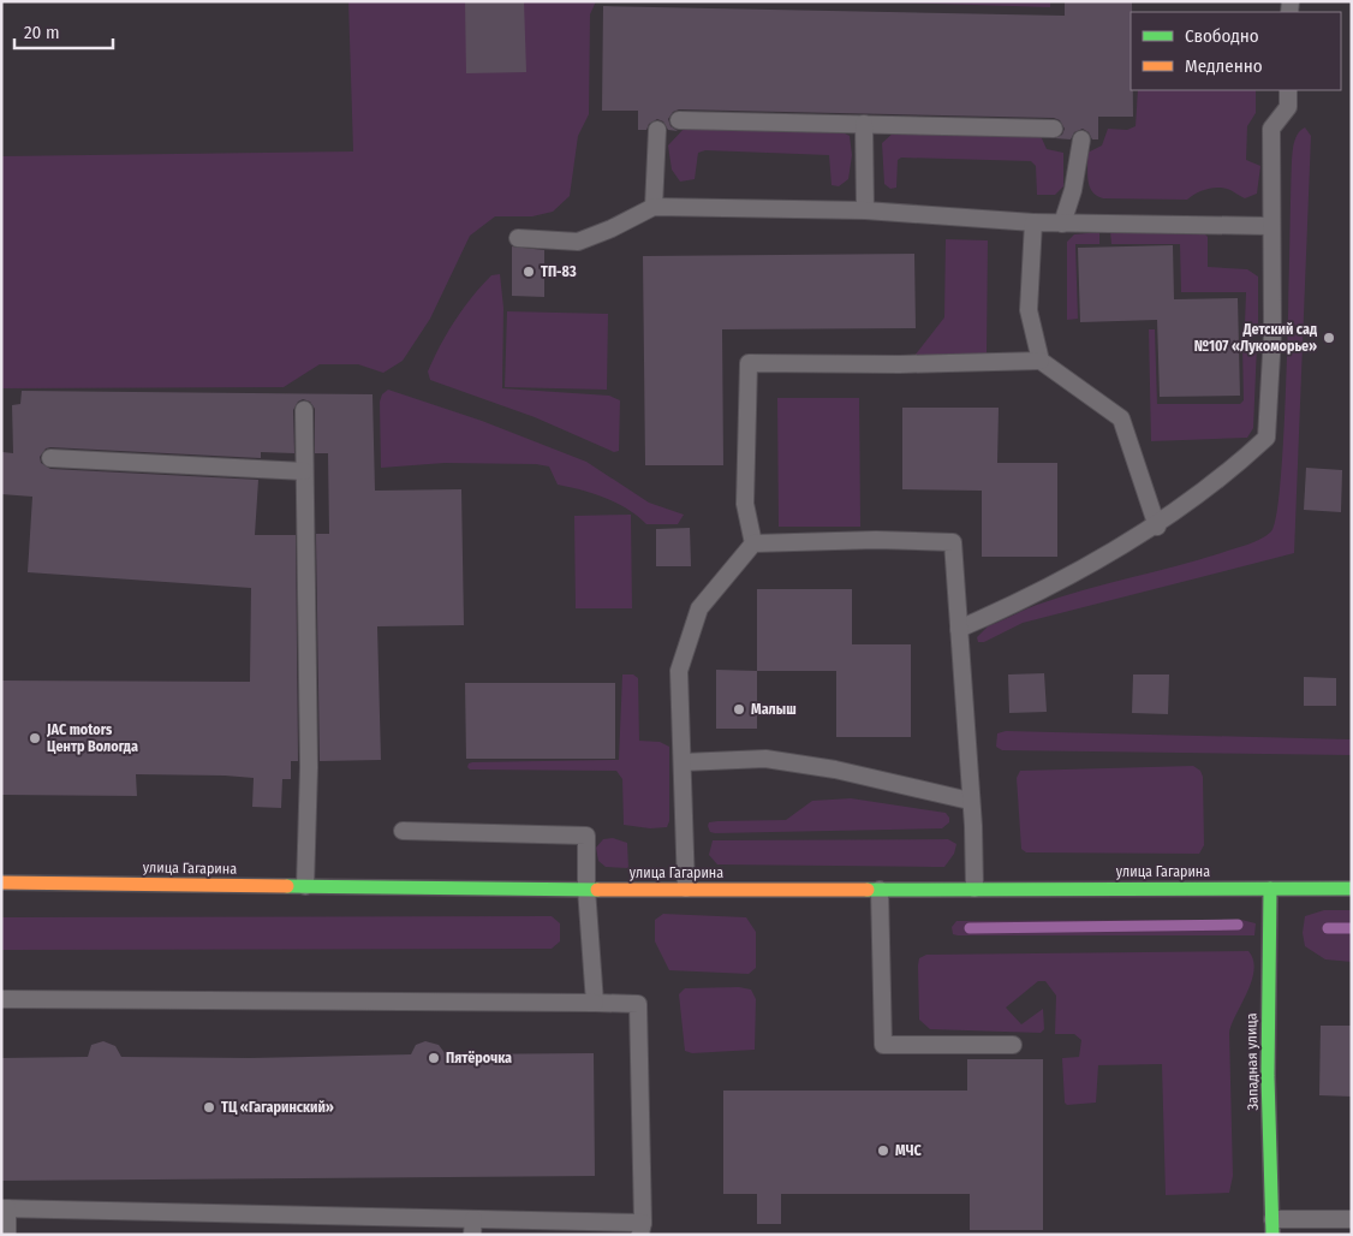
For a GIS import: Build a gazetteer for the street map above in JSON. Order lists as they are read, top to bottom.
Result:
{
  "streets": {
    "street": ["улица Гагарина", "Западная улица"]
  },
  "crossings": [
    ["улица Гагарина", "Западная улица"]
  ],
  "places": [
    "ТП-83",
    "Детский сад №107 «Лукоморье»",
    "Малыш",
    "JAC motors Центр Вологда",
    "Пятёрочка",
    "ТЦ «Гагаринский»",
    "МЧС"
  ],
  "legend": ["Свободно", "Медленно"],
  "scale_bar": "20 m"
}
